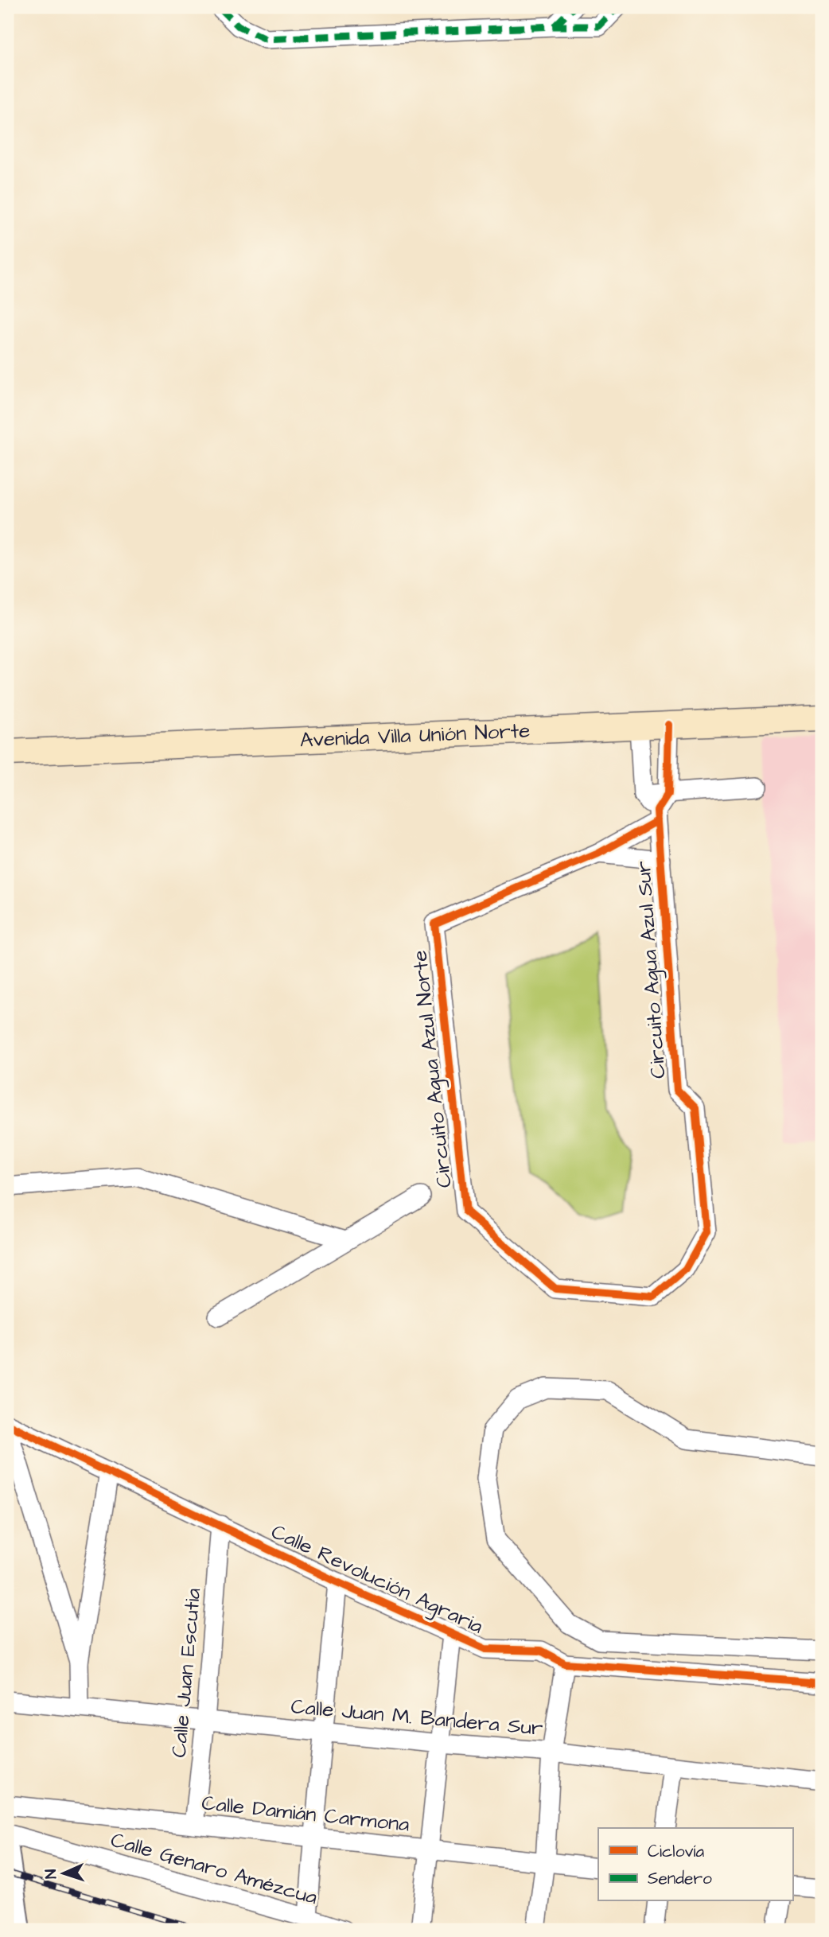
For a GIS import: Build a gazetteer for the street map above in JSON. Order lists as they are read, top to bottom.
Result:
{
  "streets": {
    "main road": ["Avenida Villa Unión Norte"],
    "street": [
      "Circuito Agua Azul Sur",
      "Circuito Agua Azul Norte",
      "Calle Revolución Agraria",
      "Calle Juan Escutia",
      "Calle Juan M. Bandera Sur",
      "Calle Damián Carmona",
      "Calle Genaro Amézcua"
    ]
  },
  "crossings": [
    ["Circuito Agua Azul Sur", "Circuito Agua Azul Norte"],
    ["Calle Revolución Agraria", "Calle Juan Escutia"],
    ["Calle Juan Escutia", "Calle Juan M. Bandera Sur"],
    ["Calle Juan Escutia", "Calle Damián Carmona"]
  ],
  "legend": ["Ciclovía", "Sendero"],
  "north": "left"
}
